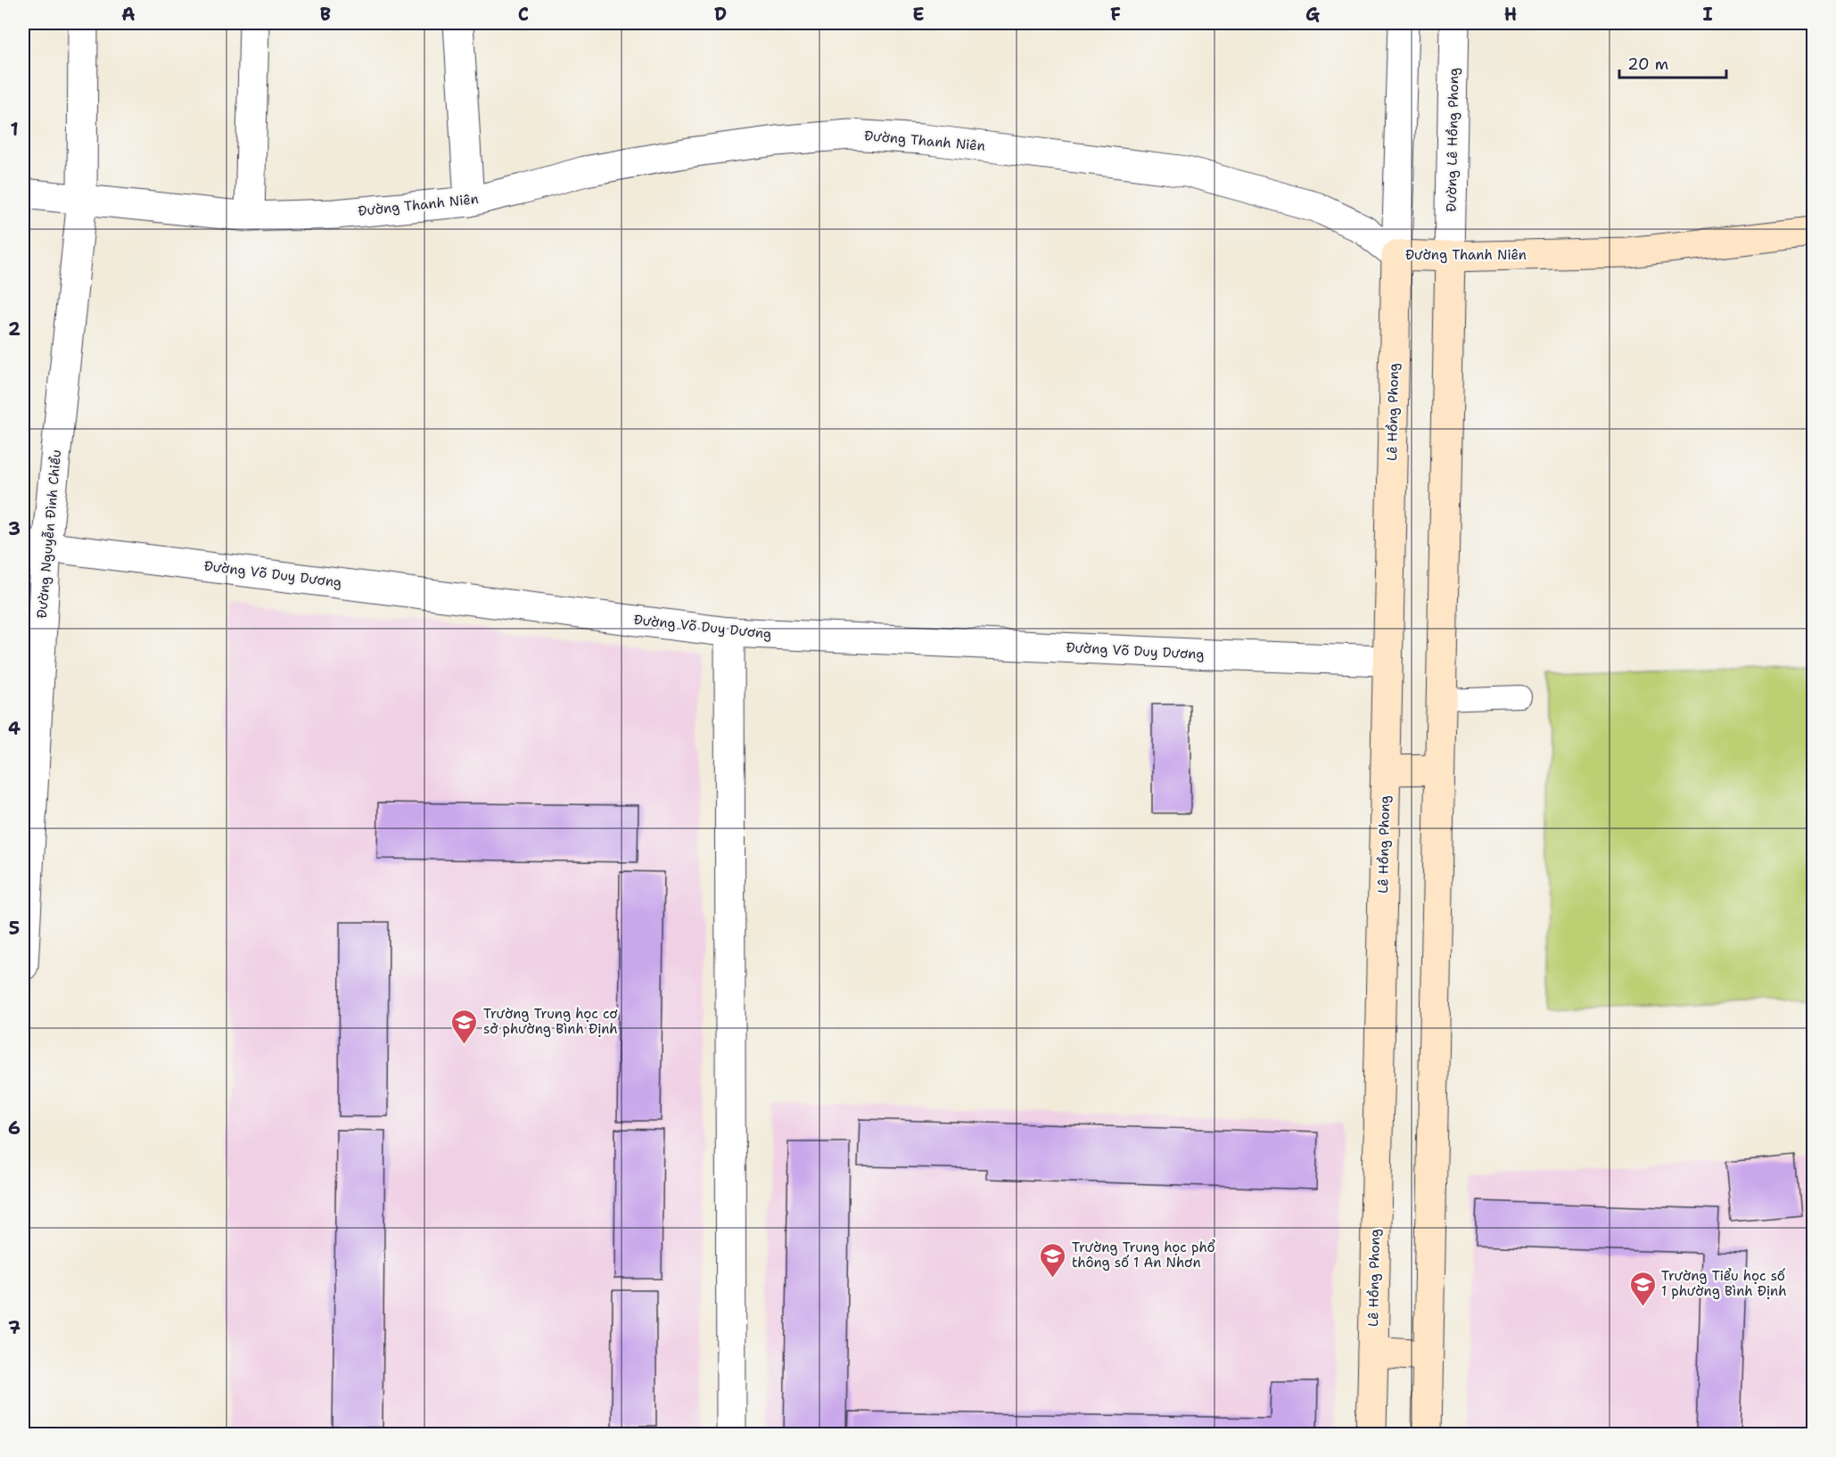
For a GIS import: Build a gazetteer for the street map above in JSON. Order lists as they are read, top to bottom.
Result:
{
  "streets": {
    "main road": ["Đường Thanh Niên", "Lê Hồng Phong"],
    "street": ["Đường Lê Hồng Phong", "Đường Nguyễn Đình Chiểu", "Đường Võ Duy Dương"]
  },
  "crossings": [
    ["Đường Lê Hồng Phong", "Đường Thanh Niên"],
    ["Đường Thanh Niên", "Lê Hồng Phong"],
    ["Đường Thanh Niên", "Đường Nguyễn Đình Chiểu"],
    ["Lê Hồng Phong", "Đường Võ Duy Dương"],
    ["Đường Nguyễn Đình Chiểu", "Đường Võ Duy Dương"]
  ],
  "places": {
    "school or university": ["Trường Trung học cơ sở phường Bình Định", "Trường Trung học phổ thông số 1 An Nhơn", "Trường Tiểu học số 1 phường Bình Định"]
  },
  "scale_bar": "20 m",
  "grid": {
    "columns": [
      "A",
      "B",
      "C",
      "D",
      "E",
      "F",
      "G",
      "H",
      "I"
    ],
    "rows": [
      "1",
      "2",
      "3",
      "4",
      "5",
      "6",
      "7"
    ]
  }
}
